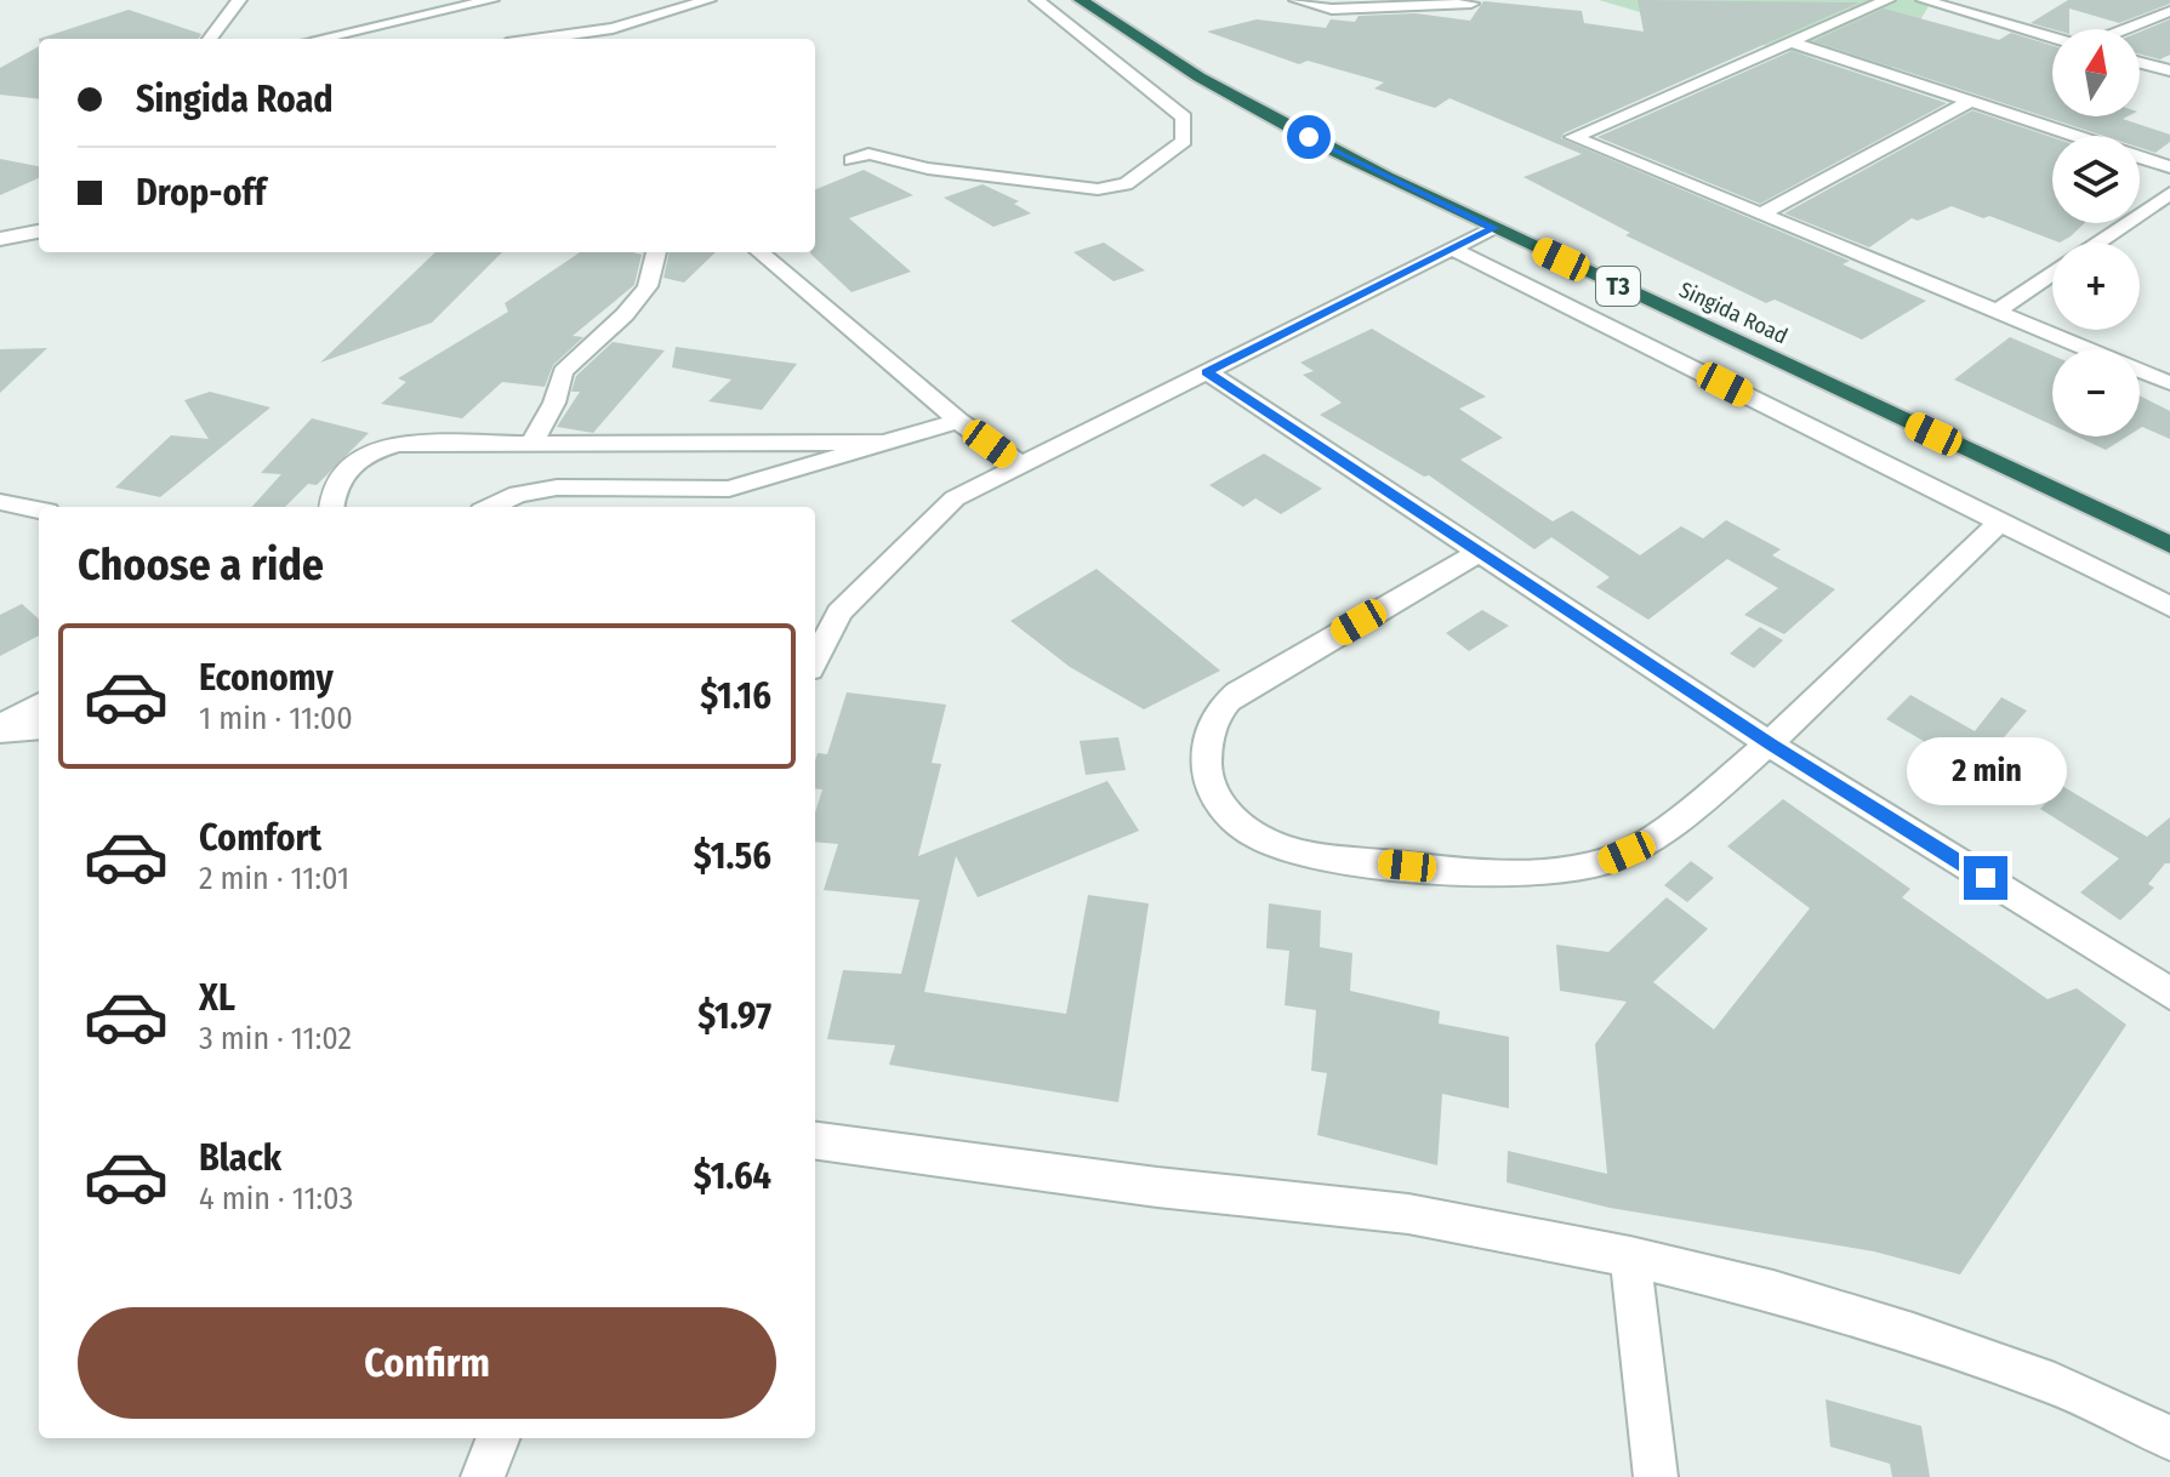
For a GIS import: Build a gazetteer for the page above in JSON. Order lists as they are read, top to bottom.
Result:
{
  "streets": {
    "highway": ["T3", "Singida Road"]
  },
  "north": "top",
  "page": {
    "map_buttons": ["+", "−"],
    "banner": ["Singida Road", "Drop-off"],
    "heading": "Choose a ride",
    "list": [
      {
        "name": "Economy",
        "note": "1 min · 11:00",
        "value": "$1.16"
      },
      {
        "name": "Comfort",
        "note": "2 min · 11:01",
        "value": "$1.56"
      },
      {
        "name": "XL",
        "note": "3 min · 11:02",
        "value": "$1.97"
      },
      {
        "name": "Black",
        "note": "4 min · 11:03",
        "value": "$1.64"
      }
    ],
    "bubble": "2 min",
    "buttons": "Confirm"
  }
}
